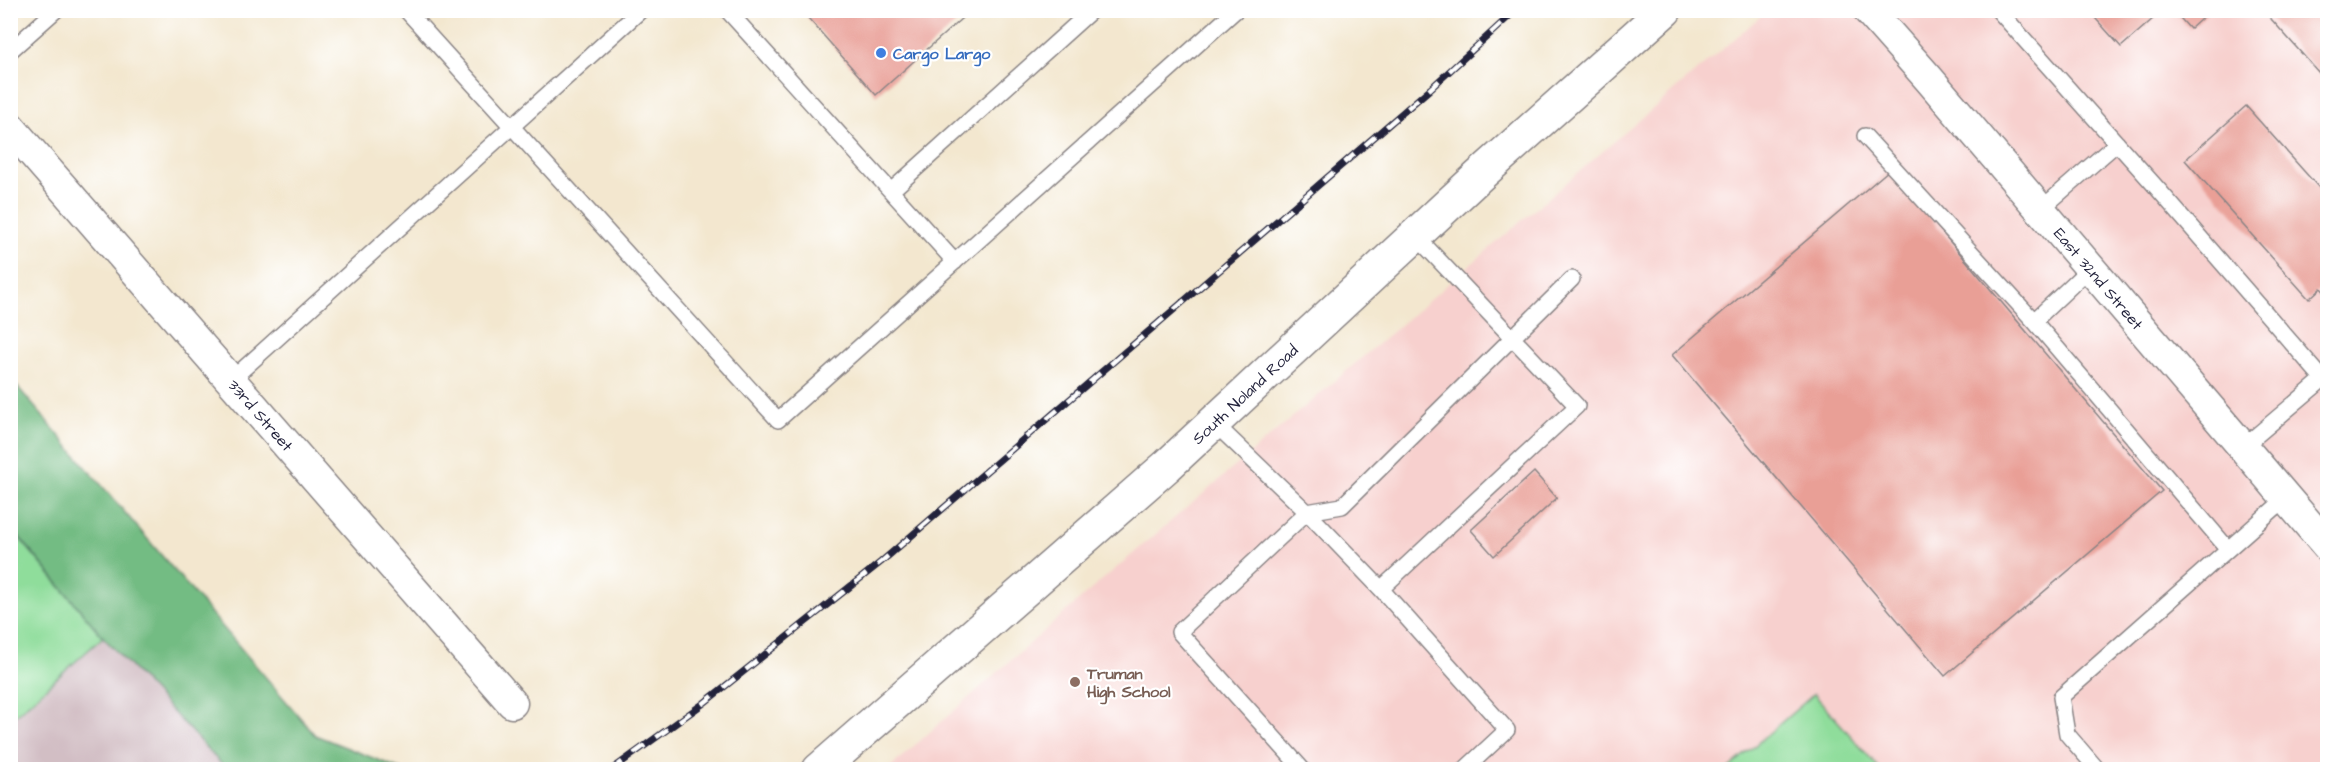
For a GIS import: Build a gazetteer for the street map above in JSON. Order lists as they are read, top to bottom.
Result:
{
  "streets": {
    "main road": ["South Noland Road"],
    "street": ["East 32nd Street", "33rd Street"]
  },
  "places": ["Cargo Largo", "Truman High School"]
}
